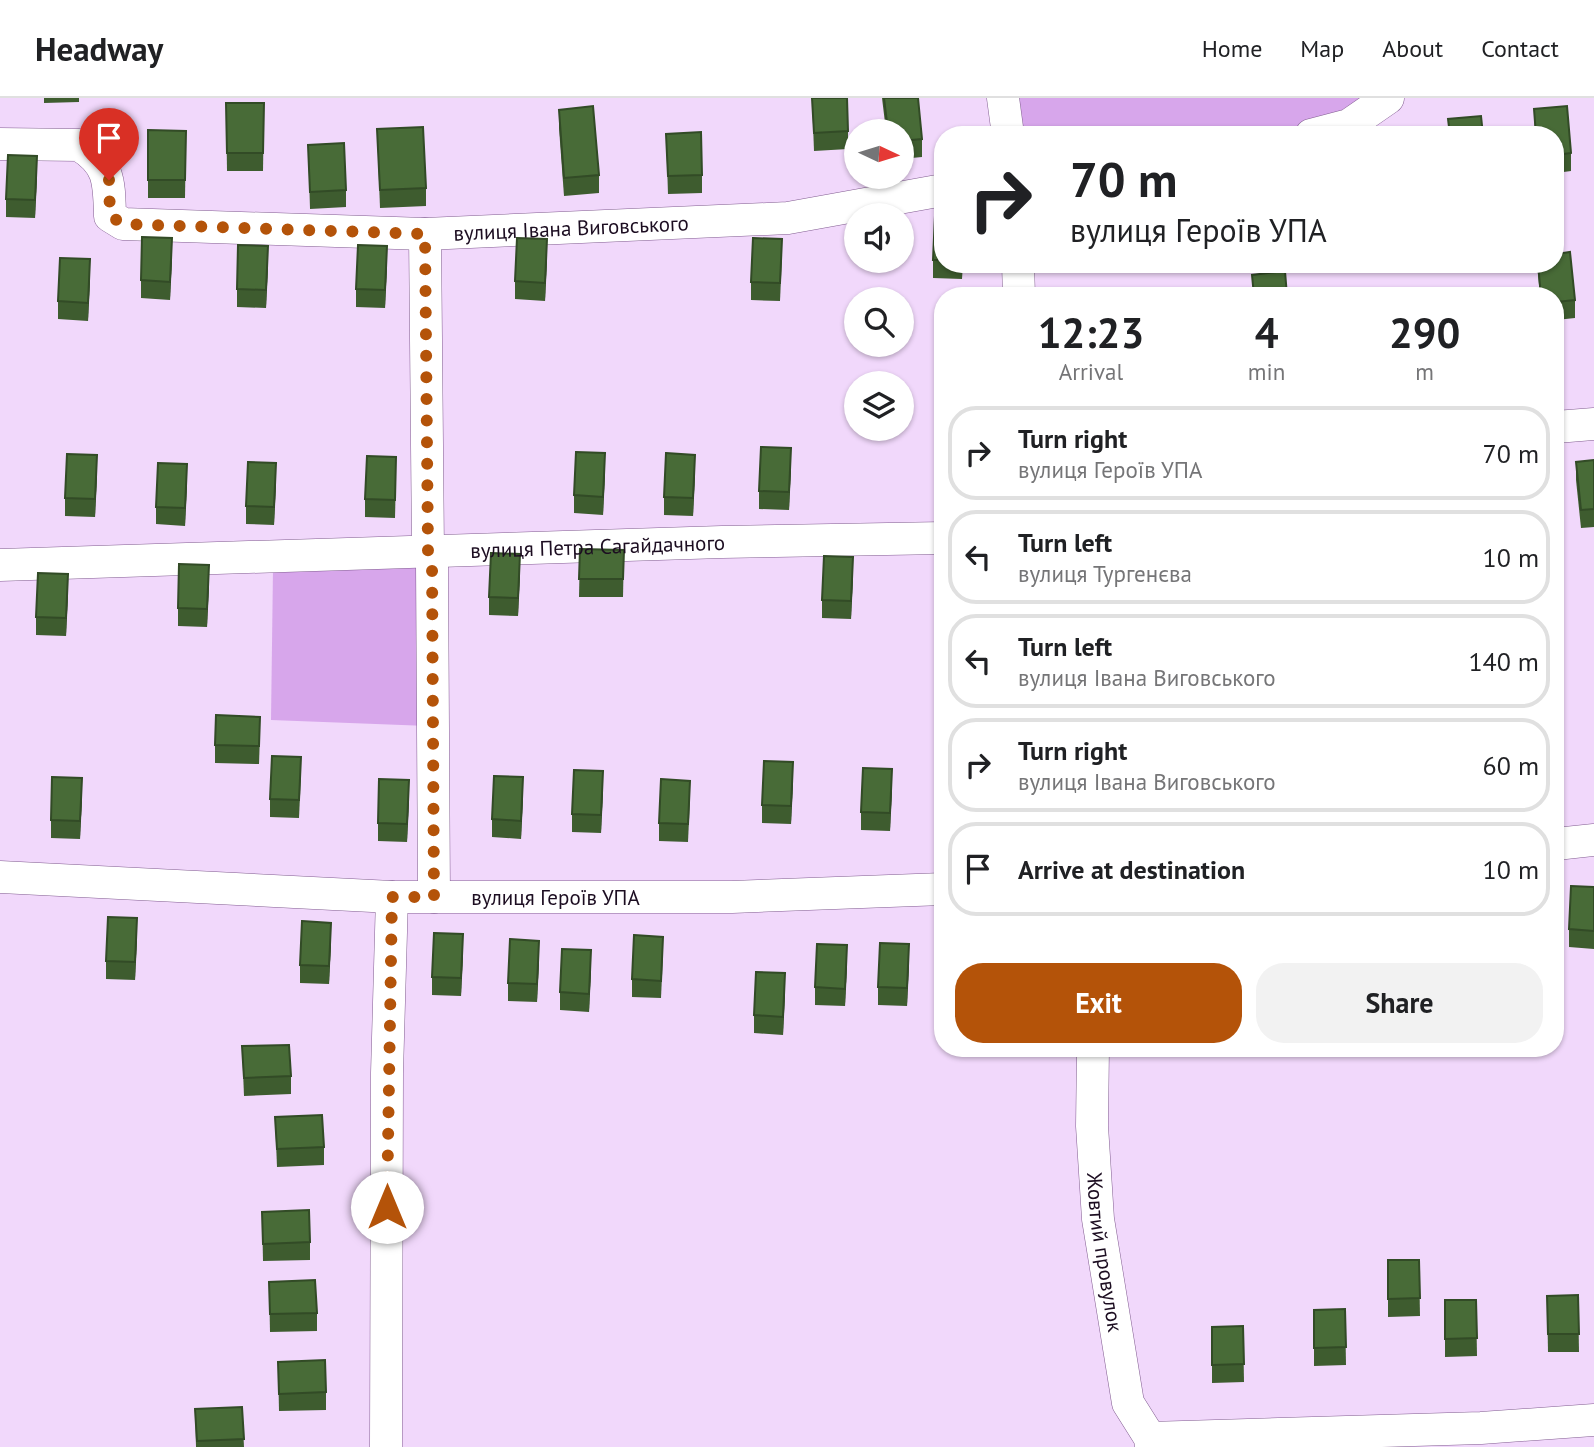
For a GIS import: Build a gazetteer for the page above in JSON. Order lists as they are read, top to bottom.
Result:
{
  "streets": {
    "street": [
      "вулиця Івана Виговського",
      "вулиця Петра Сагайдачного",
      "вулиця Героїв УПА",
      "Жовтий провулок"
    ]
  },
  "north": "right",
  "page": {
    "header": "Headway",
    "nav": [
      "Home",
      "Map",
      "About",
      "Contact"
    ],
    "turn": ["70 m", "вулиця Героїв УПА"],
    "eta": [
      "12:23",
      "Arrival",
      "4",
      "min",
      "290",
      "m"
    ],
    "list": [
      {
        "name": "Turn right",
        "note": "вулиця Героїв УПА",
        "value": "70 m"
      },
      {
        "name": "Turn left",
        "note": "вулиця Тургенєва",
        "value": "10 m"
      },
      {
        "name": "Turn left",
        "note": "вулиця Івана Виговського",
        "value": "140 m"
      },
      {
        "name": "Turn right",
        "note": "вулиця Івана Виговського",
        "value": "60 m"
      },
      {
        "name": "Arrive at destination",
        "value": "10 m"
      }
    ],
    "buttons": ["Exit", "Share"]
  }
}
